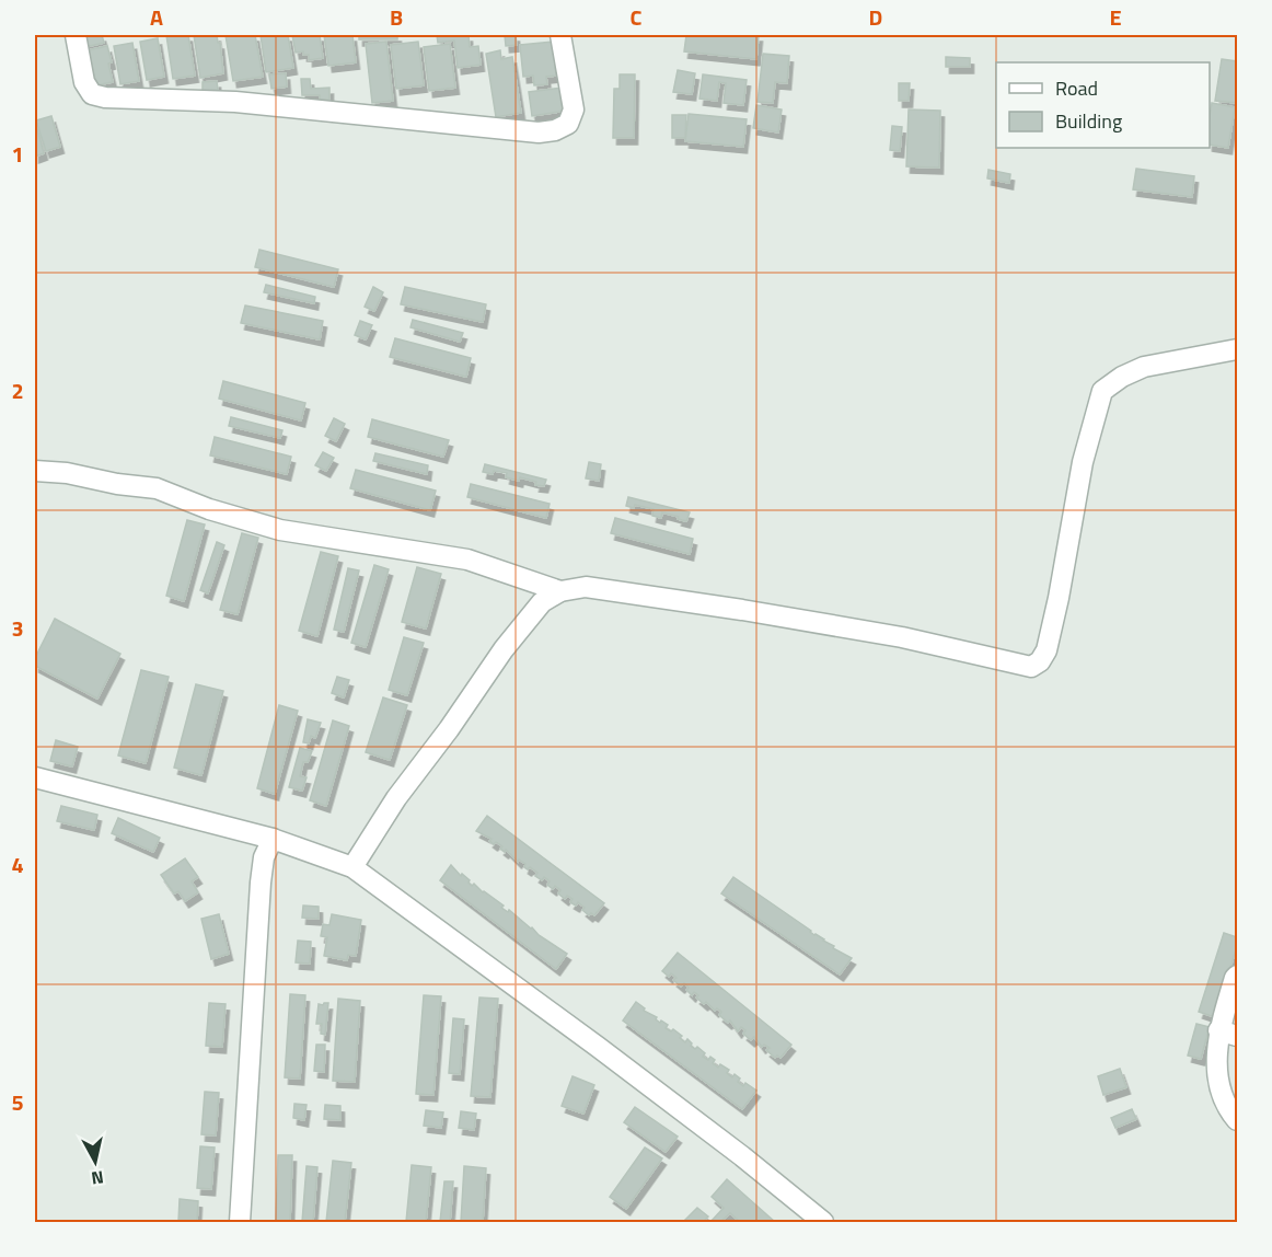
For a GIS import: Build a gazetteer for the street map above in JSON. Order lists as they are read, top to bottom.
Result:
{
  "legend": ["Road", "Building"],
  "north": "bottom",
  "grid": {
    "columns": [
      "A",
      "B",
      "C",
      "D",
      "E"
    ],
    "rows": [
      "1",
      "2",
      "3",
      "4",
      "5"
    ]
  }
}
